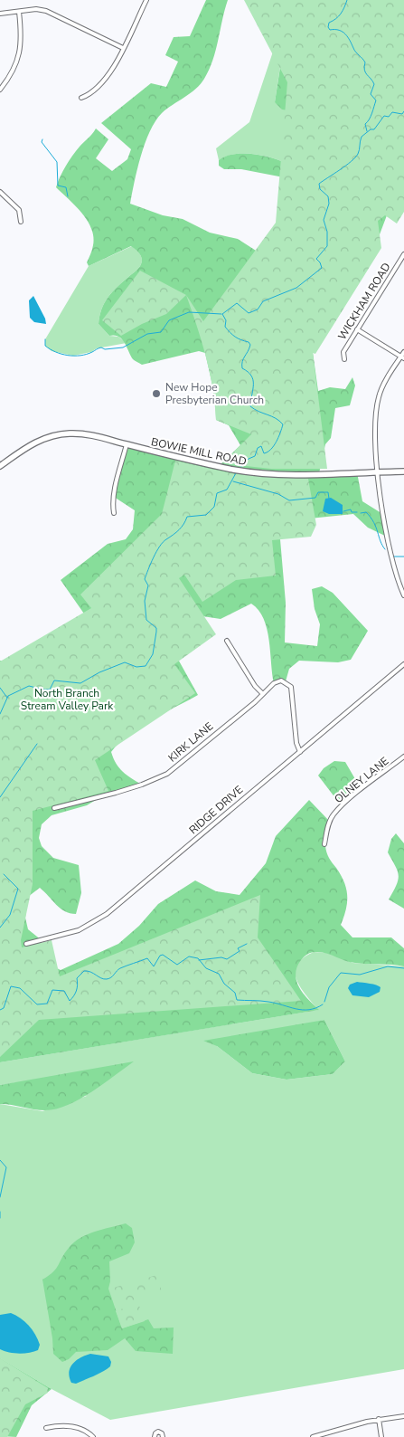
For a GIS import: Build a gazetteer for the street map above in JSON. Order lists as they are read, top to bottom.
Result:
{
  "streets": {
    "street": [
      "WICKHAM ROAD",
      "BOWIE MILL ROAD",
      "KIRK LANE",
      "OLNEY LANE",
      "RIDGE DRIVE"
    ]
  },
  "crossings": [
    ["KIRK LANE", "RIDGE DRIVE"]
  ],
  "parks": ["North Branch Stream Valley Park"],
  "places": ["New Hope Presbyterian Church"]
}
